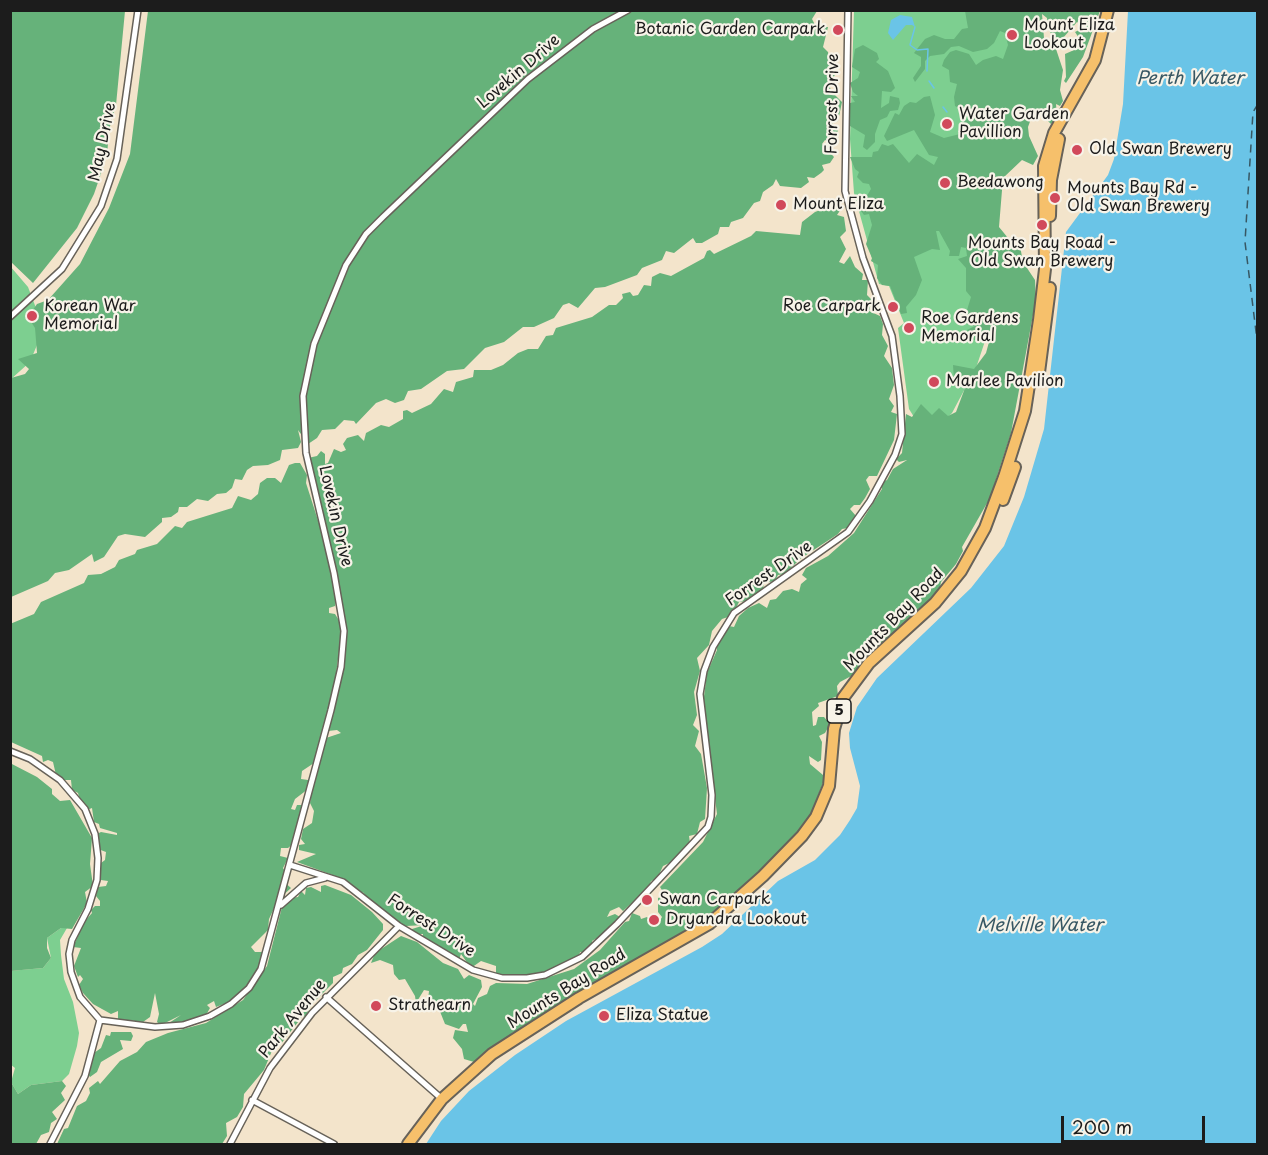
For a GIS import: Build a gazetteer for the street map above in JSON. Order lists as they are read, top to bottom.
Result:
{
  "streets": {
    "highway": ["Mounts Bay Road", "5"],
    "street": [
      "Lovekin Drive",
      "Forrest Drive",
      "May Drive",
      "Park Avenue"
    ]
  },
  "crossings": [
    ["Lovekin Drive", "Forrest Drive"],
    ["Forrest Drive", "Park Avenue"]
  ],
  "water": ["Perth Water", "Melville Water"],
  "places": [
    "Botanic Garden Carpark",
    "Mount Eliza Lookout",
    "Water Garden Pavillion",
    "Old Swan Brewery",
    "Beedawong",
    "Mounts Bay Rd - Old Swan Brewery",
    "Mount Eliza",
    "Mounts Bay Road - Old Swan Brewery",
    "Roe Carpark",
    "Korean War Memorial",
    "Roe Gardens Memorial",
    "Marlee Pavilion",
    "Swan Carpark",
    "Dryandra Lookout",
    "Strathearn",
    "Eliza Statue"
  ],
  "scale_bar": "200 m"
}
